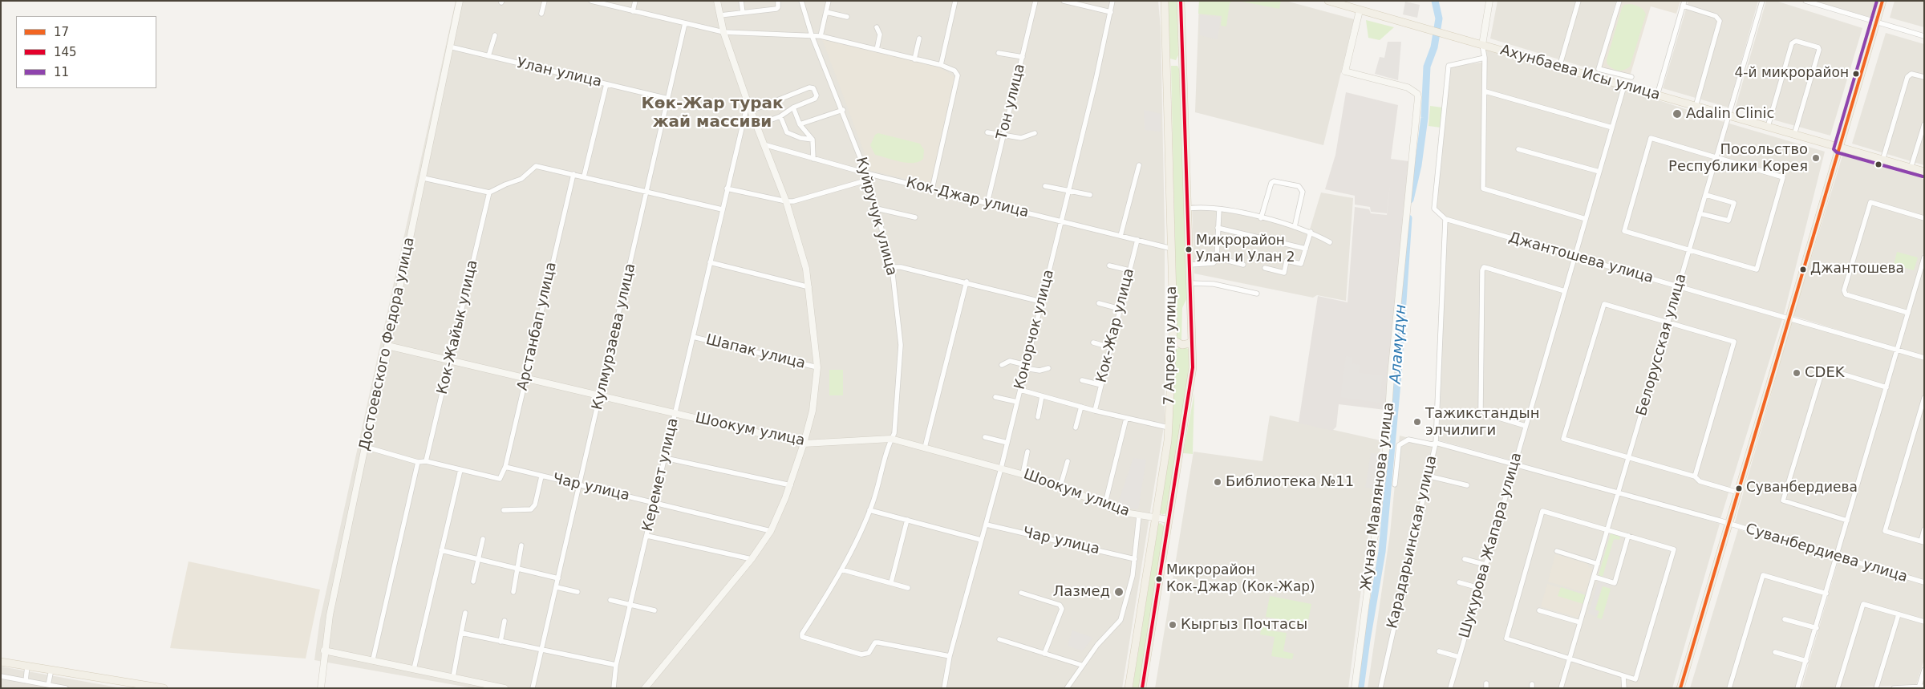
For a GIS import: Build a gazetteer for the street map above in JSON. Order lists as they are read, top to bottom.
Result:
{
  "streets": {
    "main road": ["Ахунбаева Исы улица", "7 Апреля улица"],
    "street": [
      "Улан улица",
      "Тон улица",
      "Кок-Джар улица",
      "Куйручук улица",
      "Джантошева улица",
      "Кок-Жар улица",
      "Арстанбап улица",
      "Кок-Жайык улица",
      "Конорчок улица",
      "Кулмурзаева улица",
      "Достоевского Федора улица",
      "Белорусская улица",
      "Шапак улица",
      "Шоокум улица",
      "Керемет улица",
      "Чар улица",
      "Жуная Мавлянова улица",
      "Карадарьинская улица",
      "Шукурова Жапара улица",
      "Суванбердиева улица"
    ]
  },
  "crossings": [
    ["Улан улица", "Кулмурзаева улица"],
    ["Улан улица", "Достоевского Федора улица"],
    ["Ахунбаева Исы улица", "Белорусская улица"],
    ["Ахунбаева Исы улица", "Жуная Мавлянова улица"],
    ["Ахунбаева Исы улица", "Шукурова Жапара улица"],
    ["Тон улица", "Кок-Джар улица"],
    ["Кок-Джар улица", "Куйручук улица"],
    ["Кок-Джар улица", "Кок-Жар улица"],
    ["Кок-Джар улица", "Конорчок улица"],
    ["Кок-Джар улица", "7 Апреля улица"],
    ["Куйручук улица", "Конорчок улица"],
    ["Куйручук улица", "Шоокум улица"],
    ["Джантошева улица", "Белорусская улица"],
    ["Джантошева улица", "Карадарьинская улица"],
    ["Джантошева улица", "Шукурова Жапара улица"],
    ["Арстанбап улица", "Шоокум улица"],
    ["Арстанбап улица", "Чар улица"],
    ["Кок-Жайык улица", "Шоокум улица"],
    ["Конорчок улица", "Шоокум улица"],
    ["Конорчок улица", "Чар улица"],
    ["Кулмурзаева улица", "Шоокум улица"],
    ["Кулмурзаева улица", "Чар улица"],
    ["Достоевского Федора улица", "Шоокум улица"],
    ["Белорусская улица", "Суванбердиева улица"],
    ["7 Апреля улица", "Шоокум улица"],
    ["Шапак улица", "Керемет улица"],
    ["Шоокум улица", "Керемет улица"],
    ["Керемет улица", "Чар улица"],
    ["Карадарьинская улица", "Суванбердиева улица"],
    ["Шукурова Жапара улица", "Суванбердиева улица"]
  ],
  "districts": ["Көк-Жар турак жай массиви"],
  "water": ["Аламүдүн"],
  "places": [
    "4-й микрорайон",
    "Adalin Clinic",
    "Посольство Республики Корея",
    "Микрорайон Улан и Улан 2",
    "Джантошева",
    "CDEK",
    "Тажикстандын элчилиги",
    "Библиотека №11",
    "Суванбердиева",
    "Микрорайон Кок-Джар (Кок-Жар)",
    "Лазмед",
    "Кыргыз Почтасы"
  ],
  "lines": ["transit line 17", "transit line 145", "transit line 11"],
  "legend": ["17", "145", "11"]
}
